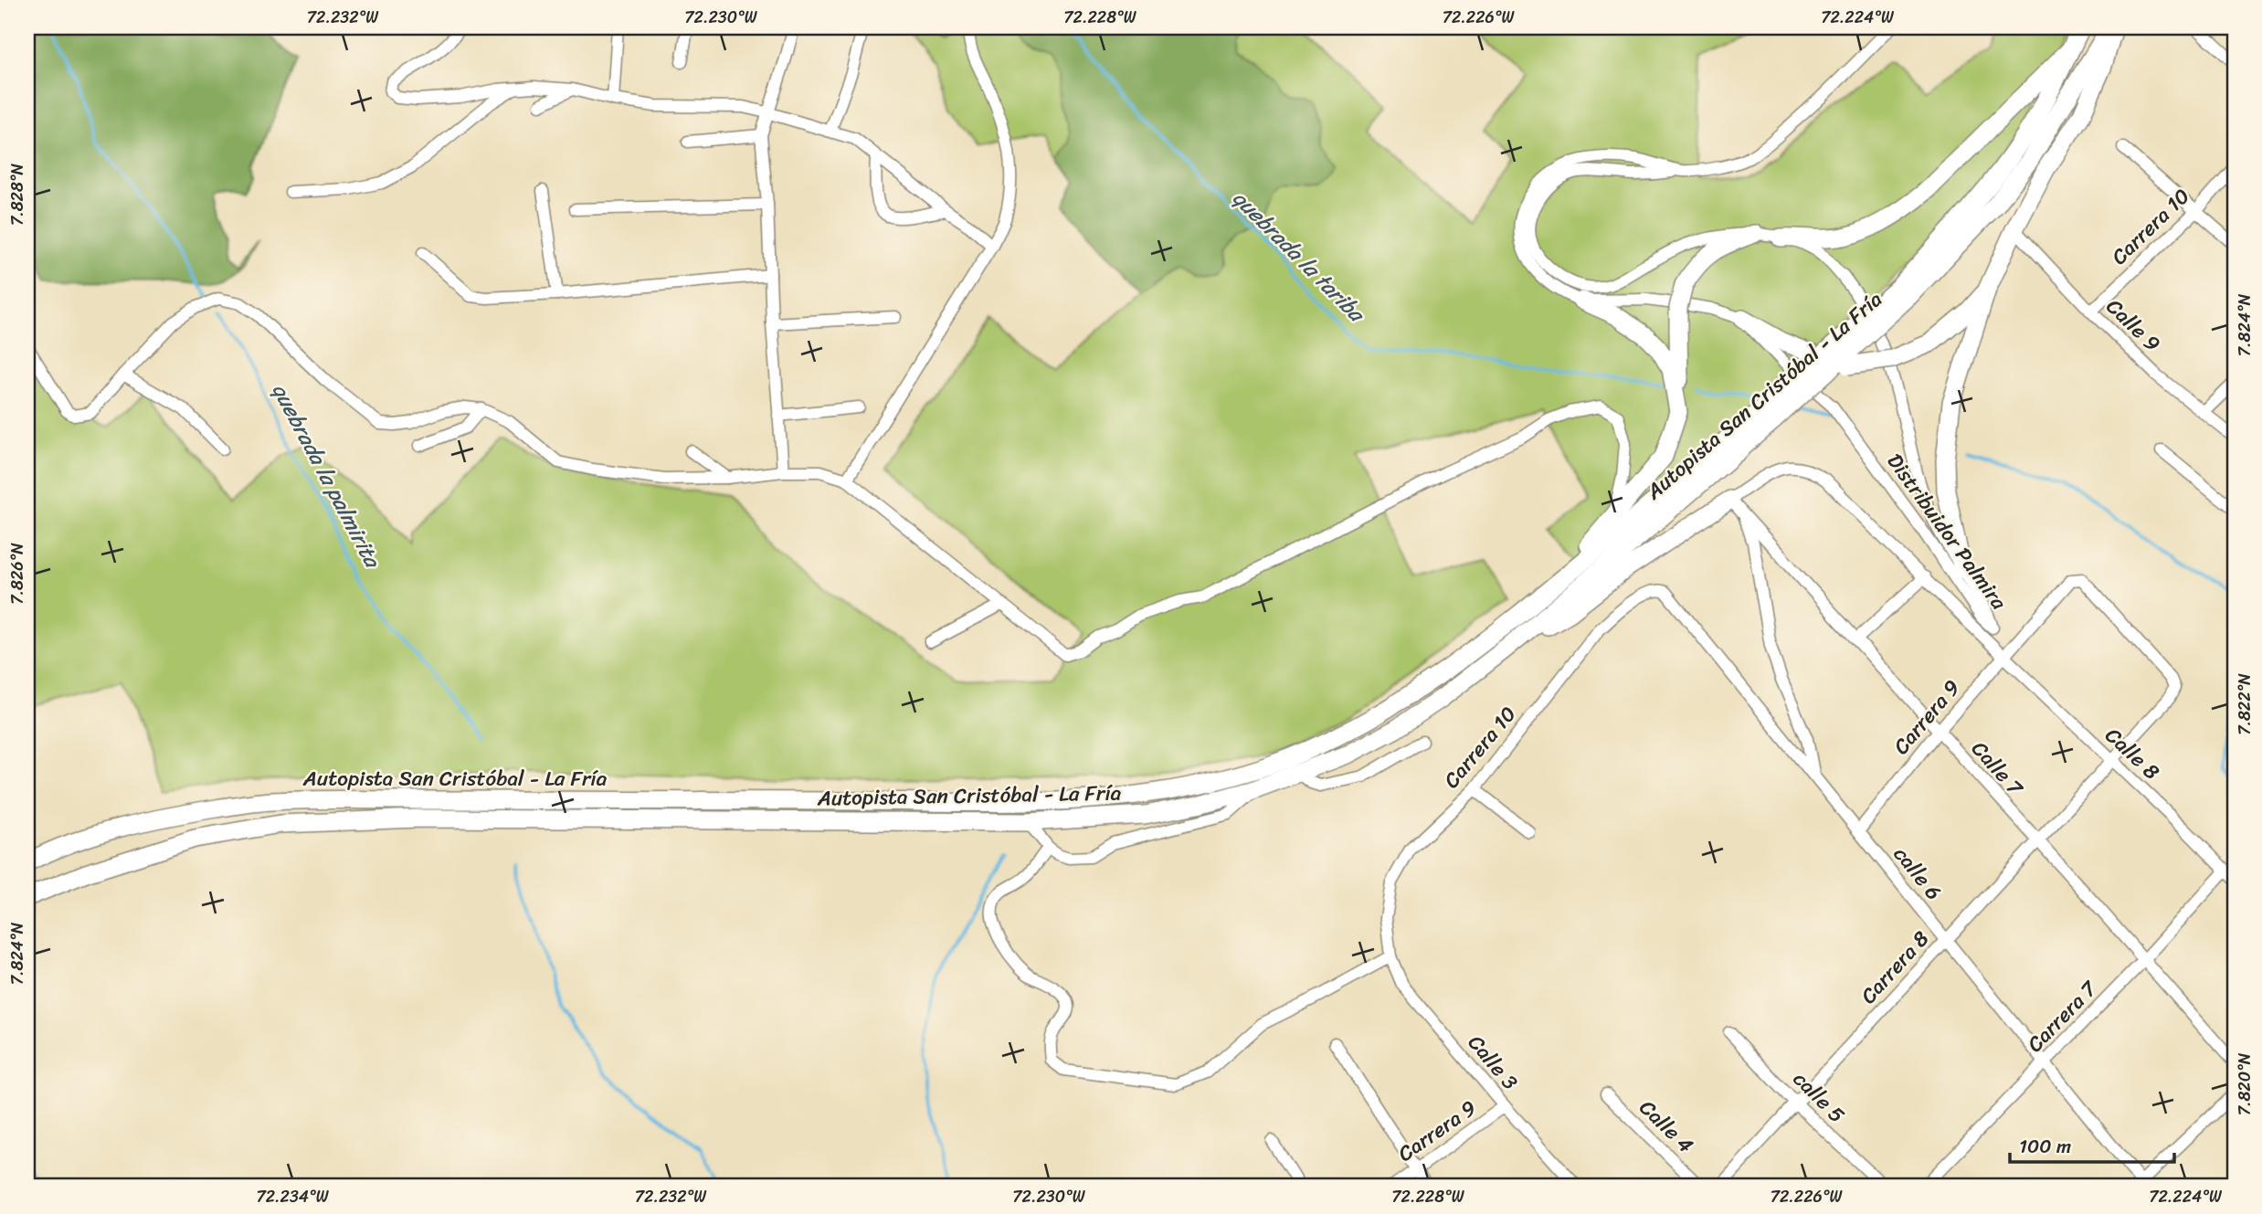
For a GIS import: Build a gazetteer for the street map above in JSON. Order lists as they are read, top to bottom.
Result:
{
  "streets": {
    "highway": ["Autopista San Cristóbal - La Fría"],
    "street": [
      "Carrera 10",
      "Calle 9",
      "Distribuidor Palmira",
      "Carrera 9",
      "Calle 8",
      "Calle 7",
      "calle 6",
      "Carrera 8",
      "Carrera 7",
      "Calle 3",
      "calle 5",
      "Calle 4"
    ]
  },
  "crossings": [
    ["Carrera 10", "Calle 9"],
    ["Carrera 10", "calle 6"],
    ["Carrera 10", "Calle 3"],
    ["Distribuidor Palmira", "Calle 7"],
    ["Carrera 9", "Calle 8"],
    ["Carrera 9", "Calle 7"],
    ["Carrera 9", "calle 6"],
    ["Carrera 9", "Carrera 8"],
    ["Carrera 9", "Calle 3"],
    ["Calle 8", "Carrera 8"],
    ["Calle 8", "Carrera 7"],
    ["Calle 7", "Carrera 8"],
    ["Calle 7", "Carrera 7"],
    ["calle 6", "Carrera 8"],
    ["calle 6", "Carrera 7"],
    ["Carrera 8", "calle 5"]
  ],
  "water": ["quebrada la tariba", "quebrada la palmirita"],
  "scale_bar": "100 m",
  "coordinates": [
    "72.232°W",
    "72.230°W",
    "72.228°W",
    "72.226°W",
    "72.224°W",
    "7.828°N",
    "7.824°N",
    "7.826°N",
    "7.822°N",
    "7.820°N",
    "72.234°W"
  ]
}
